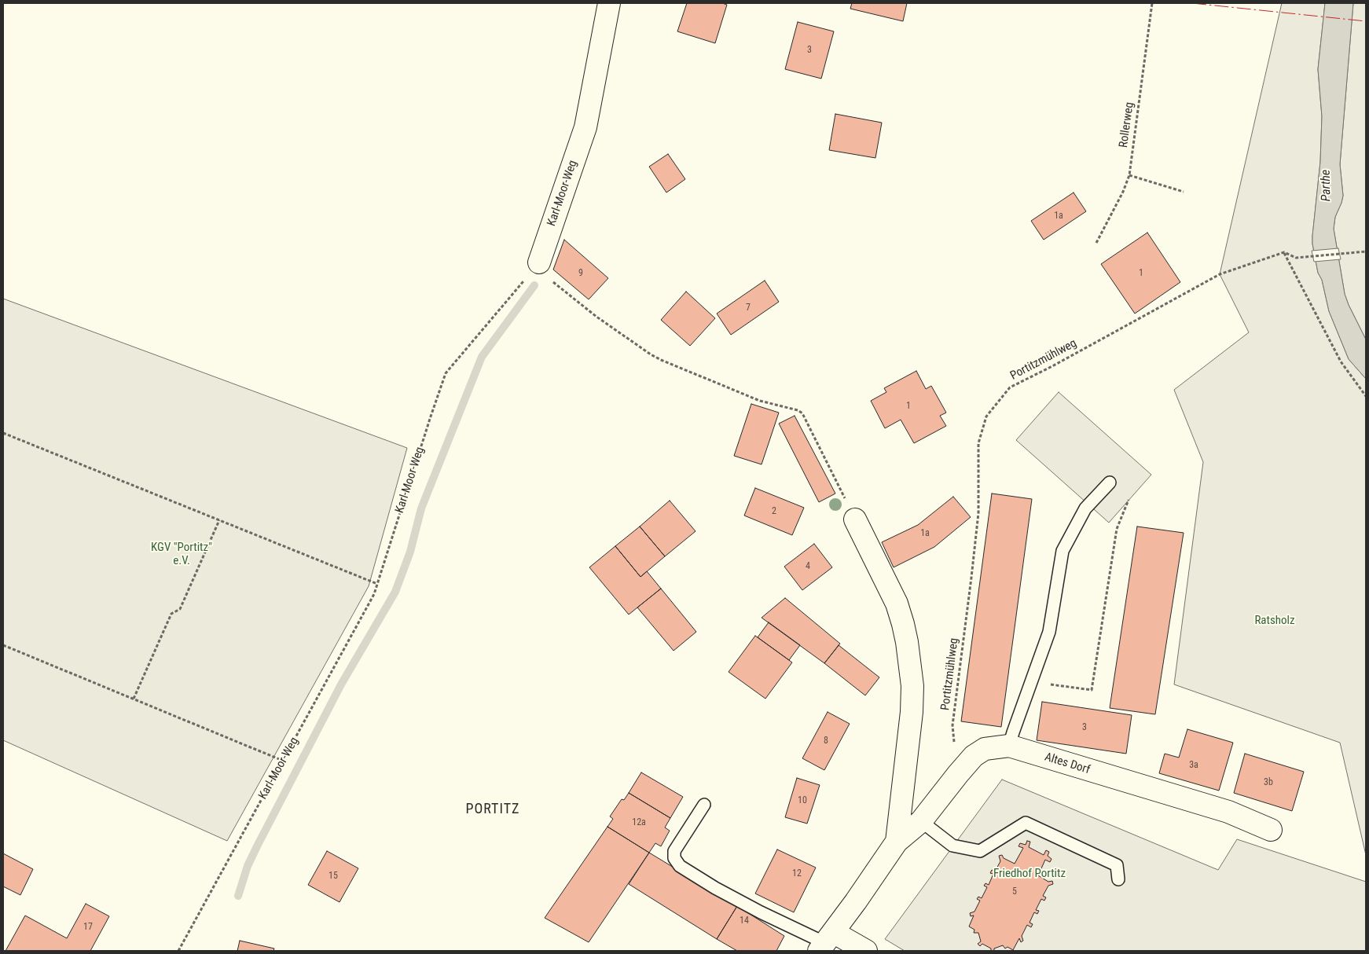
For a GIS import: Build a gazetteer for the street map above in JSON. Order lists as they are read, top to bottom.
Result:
{
  "streets": {
    "street": ["Karl-Moor-Weg", "Altes Dorf"],
    "path": ["Rollerweg", "Portitzmühlweg"]
  },
  "crossings": [
    ["Portitzmühlweg", "Altes Dorf"]
  ],
  "districts": ["PORTITZ"],
  "water": ["Parthe"],
  "parks": ["KGV \"Portitz\" e.V.", "Ratsholz", "Friedhof Portitz"],
  "house_numbers": [
    "3",
    "1a",
    "9",
    "1",
    "7",
    "1",
    "2",
    "1a",
    "4",
    "3",
    "8",
    "3a",
    "3b",
    "10",
    "12a",
    "12",
    "15",
    "5",
    "14",
    "17"
  ]
}
